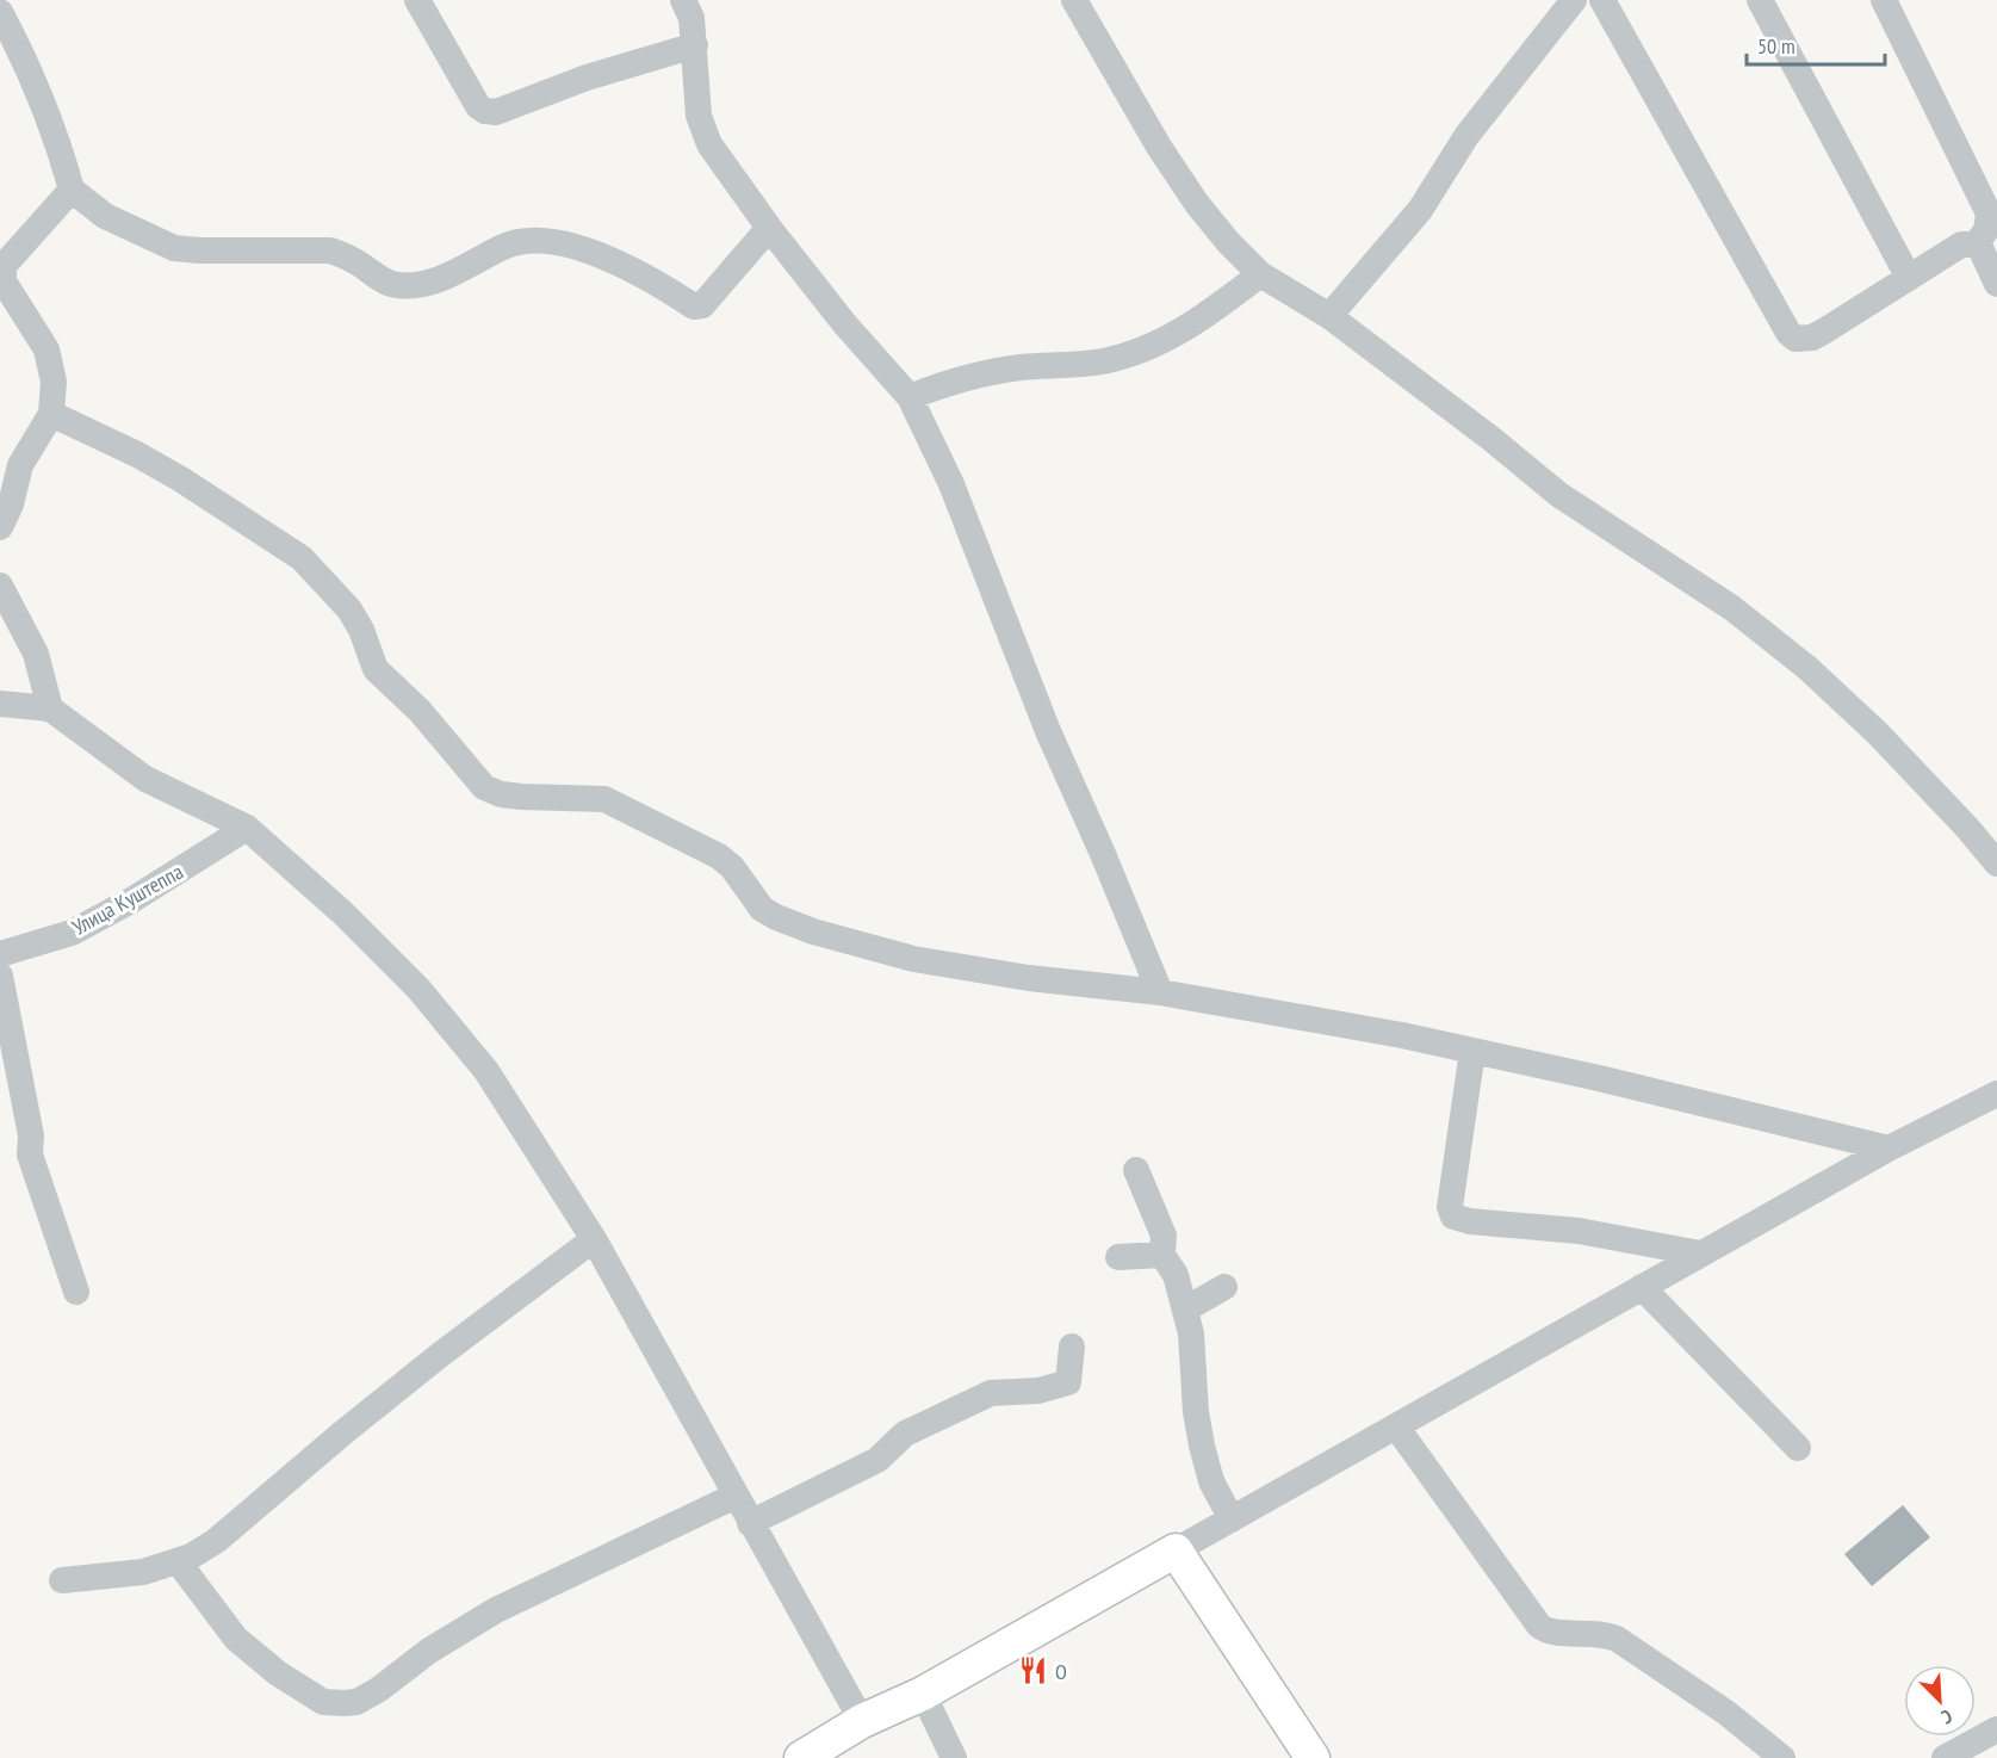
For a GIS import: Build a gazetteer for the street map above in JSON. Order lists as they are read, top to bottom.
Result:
{
  "streets": {
    "street": ["Улица Куштеппа"]
  },
  "places": {
    "restaurant": ["O"]
  },
  "scale_bar": "50 m",
  "north": "bottom right"
}
